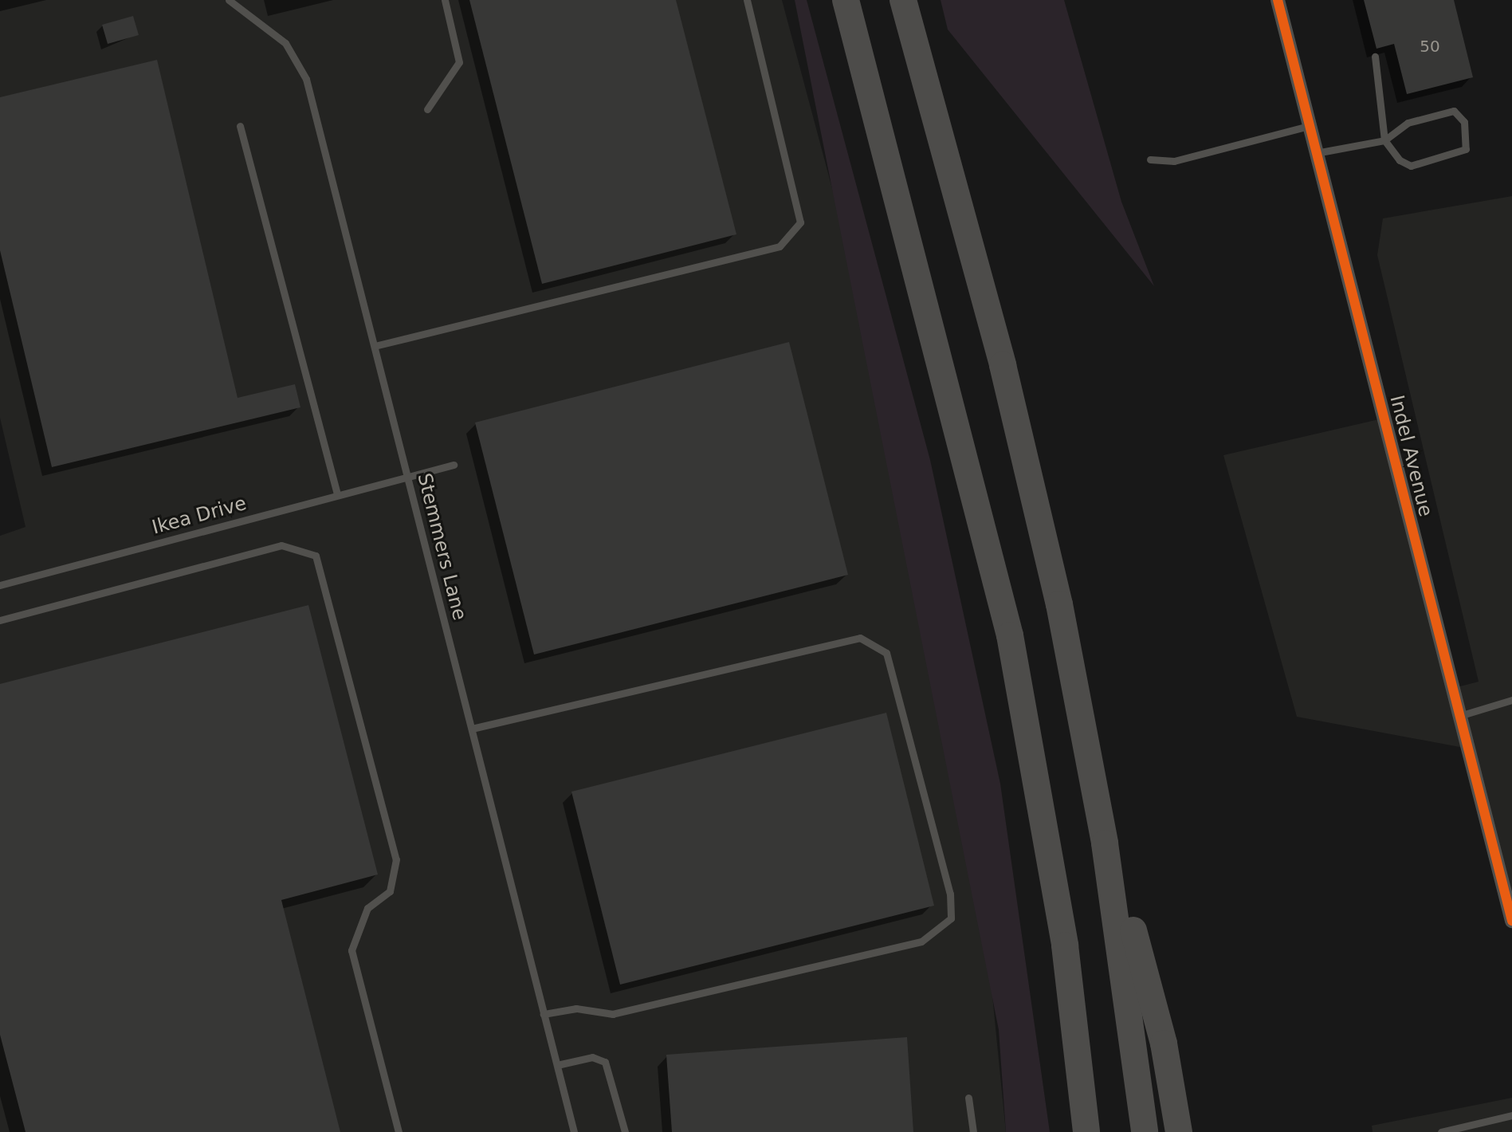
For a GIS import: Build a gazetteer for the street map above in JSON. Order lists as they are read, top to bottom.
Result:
{
  "streets": {
    "street": ["Indel Avenue"],
    "lane": ["Ikea Drive", "Stemmers Lane"]
  },
  "crossings": [
    ["Ikea Drive", "Stemmers Lane"]
  ],
  "house_numbers": ["50"]
}
